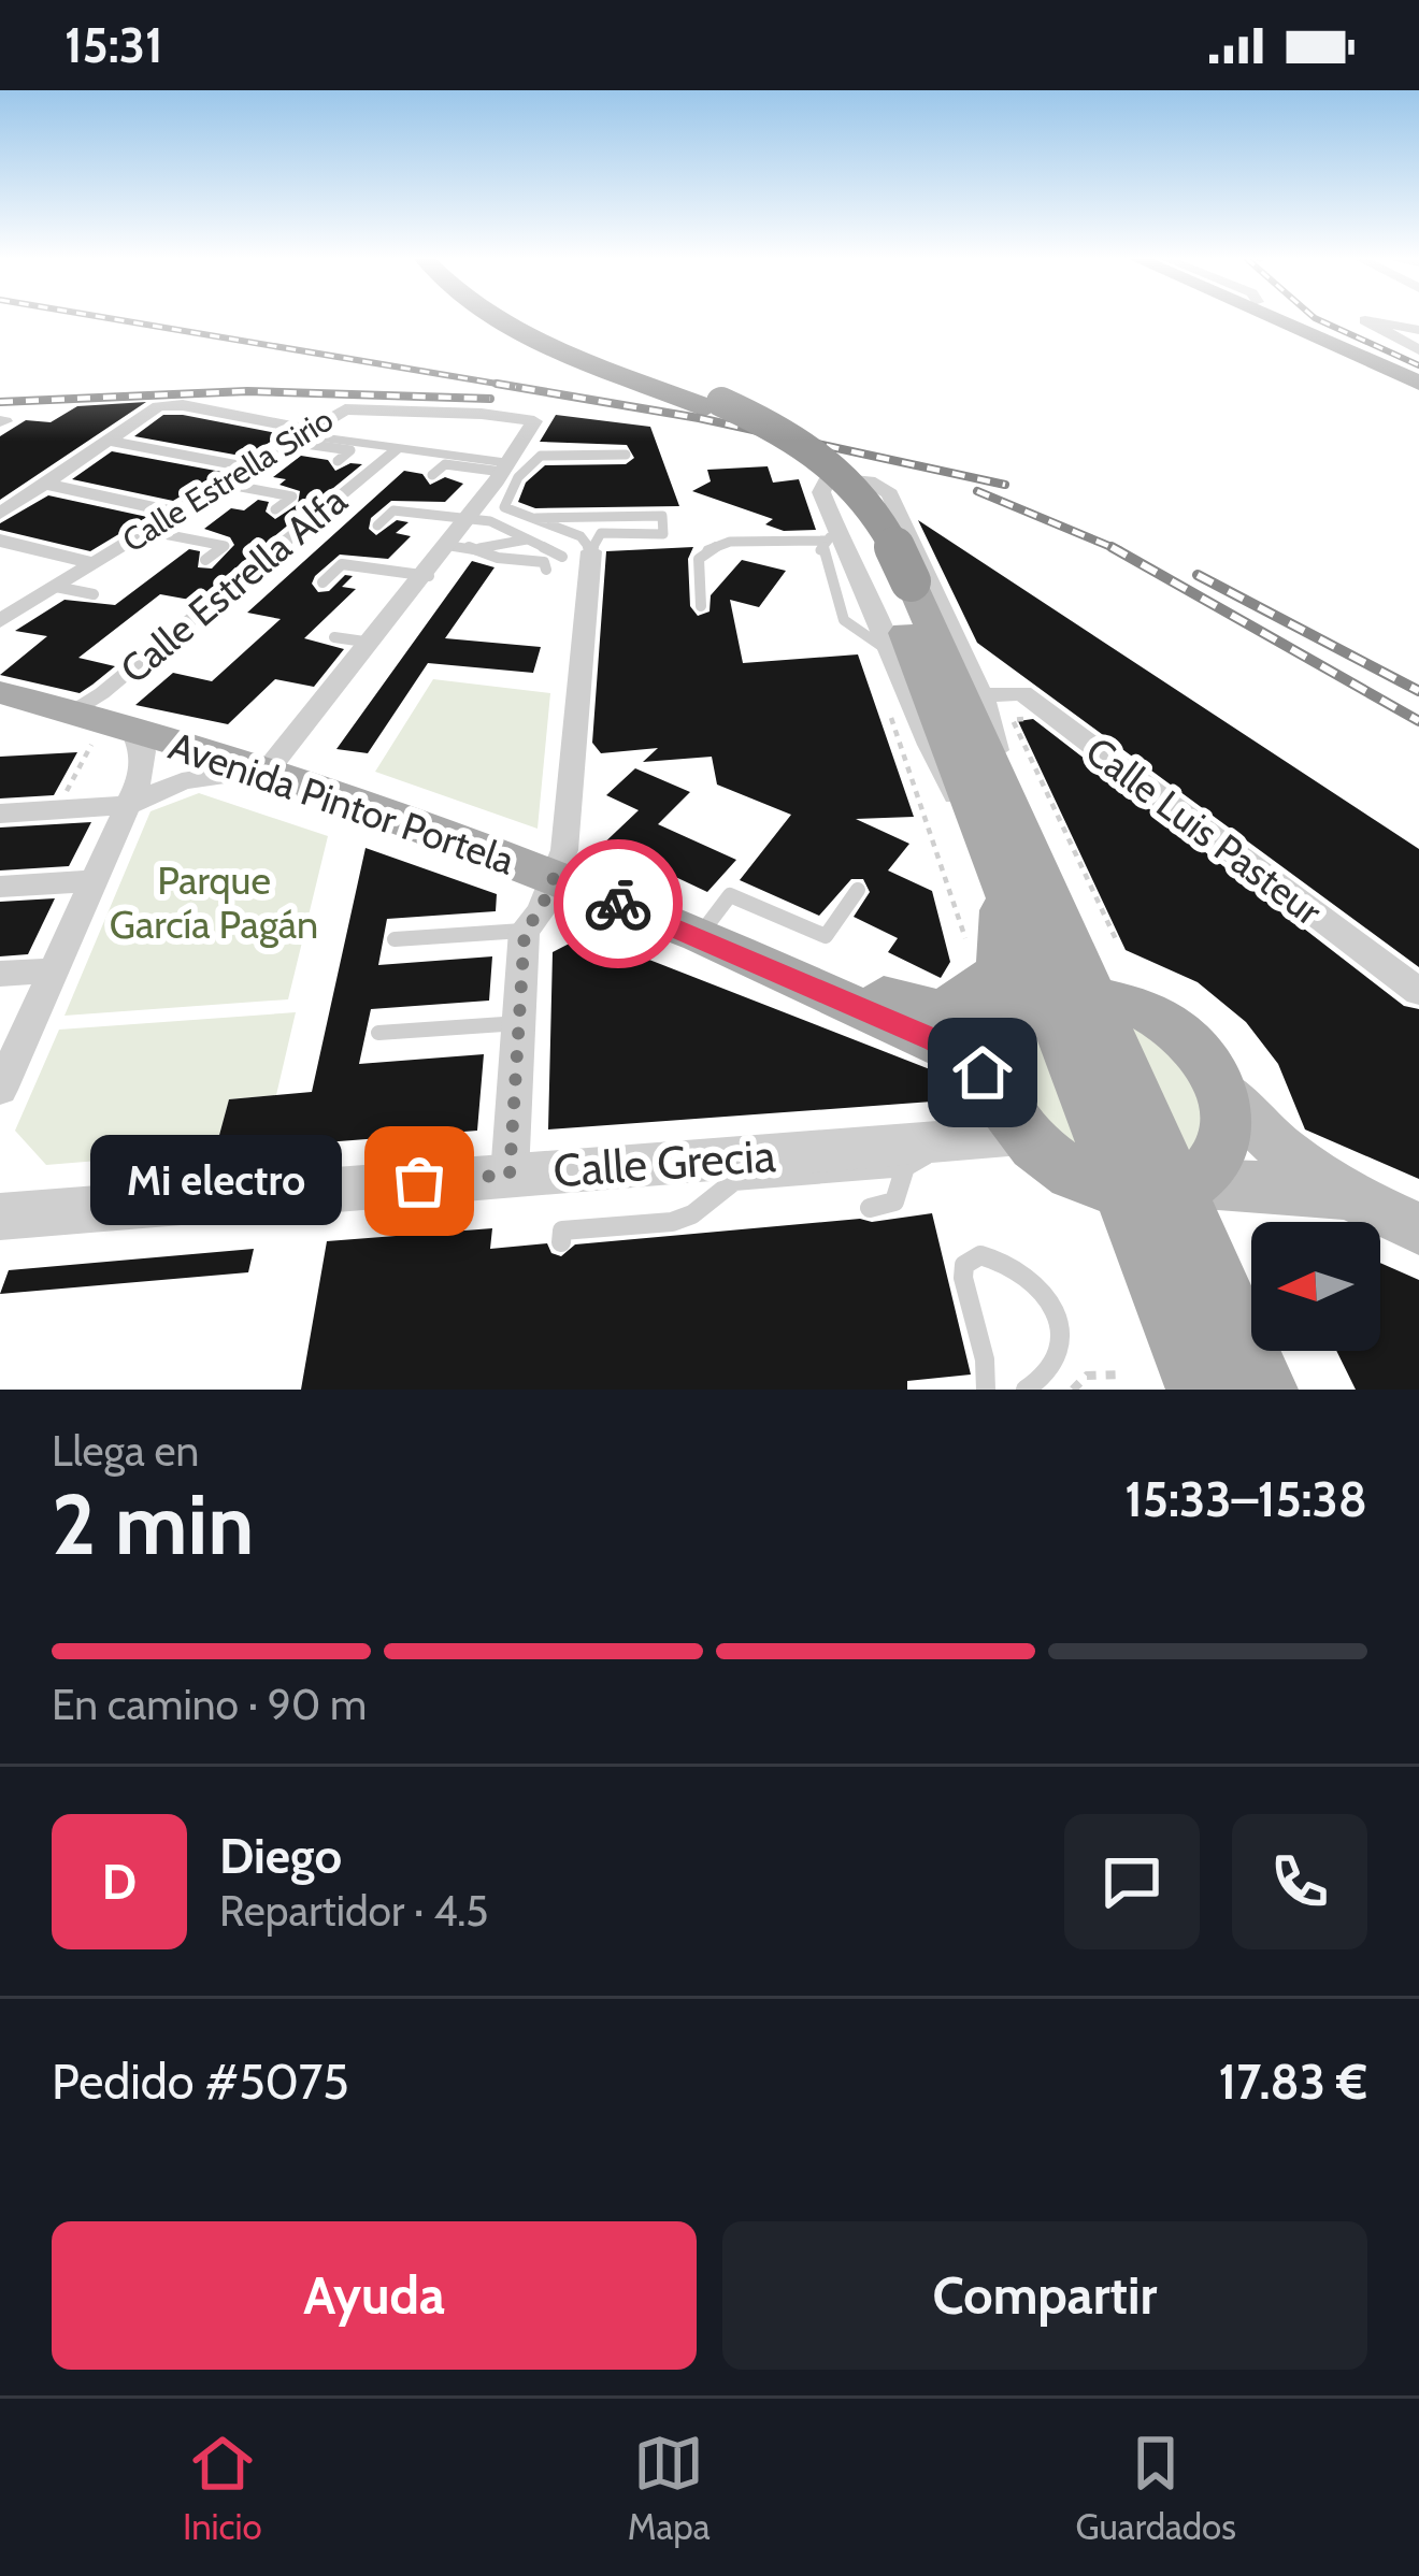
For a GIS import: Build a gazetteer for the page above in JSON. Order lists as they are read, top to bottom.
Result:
{
  "streets": {
    "main road": ["Avenida Pintor Portela"],
    "street": [
      "Calle Estrella Sirio",
      "Calle Estrella Alfa",
      "Calle Luis Pasteur",
      "Calle Grecia"
    ]
  },
  "crossings": [
    ["Calle Estrella Alfa", "Avenida Pintor Portela"],
    ["Avenida Pintor Portela", "Calle Grecia"]
  ],
  "parks": ["Parque García Pagán"],
  "places": ["Mi electro"],
  "north": "left",
  "page": {
    "status": "15:31",
    "bubble": "Mi electro",
    "heading": ["2 min", "Llega en", "15:33–15:38"],
    "panel": [
      "Diego",
      "Repartidor · 4.5",
      "Pedido #5075",
      "17.83 €"
    ],
    "bar": "En camino · 90 m",
    "round": "D",
    "buttons": ["Ayuda", "Compartir"],
    "tabs": ["Inicio", "Mapa", "Guardados"]
  }
}
